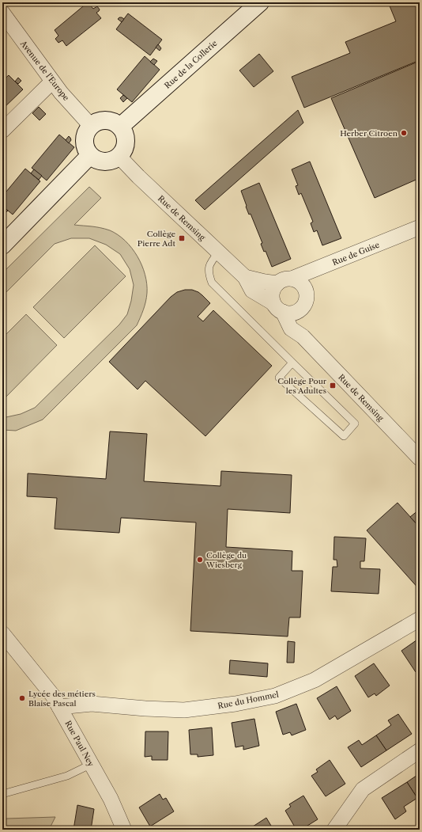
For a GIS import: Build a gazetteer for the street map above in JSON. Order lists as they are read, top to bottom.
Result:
{
  "streets": {
    "street": [
      "Rue de la Collerie",
      "Avenue de l'Europe",
      "Rue de Remsing",
      "Rue de Guise",
      "Rue du Hommel",
      "Rue Paul Ney"
    ]
  },
  "crossings": [
    ["Rue de la Collerie", "Avenue de l'Europe"],
    ["Rue de la Collerie", "Rue de Remsing"],
    ["Avenue de l'Europe", "Rue de Remsing"],
    ["Rue de Remsing", "Rue de Guise"],
    ["Rue du Hommel", "Rue Paul Ney"]
  ],
  "places": {
    "other": ["Herber Citroen", "Collège du Wiesberg", "Lycée des métiers Blaise Pascal"],
    "transit": ["Collège Pierre Adt", "Collège Pour les Adultes"]
  }
}
